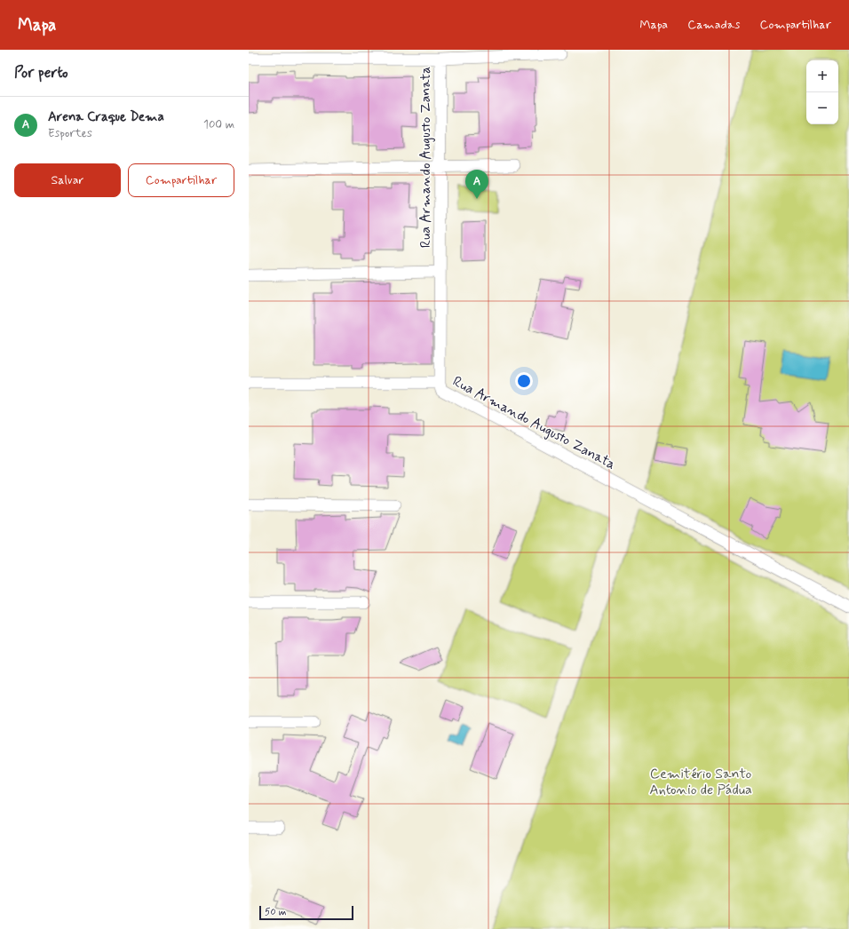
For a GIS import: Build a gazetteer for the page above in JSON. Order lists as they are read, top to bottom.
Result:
{
  "streets": {
    "street": ["Rua Armando Augusto Zanata"]
  },
  "parks": ["Cemitério Santo Antonio de Pádua"],
  "scale_bar": "50 m",
  "page": {
    "header": "Mapa",
    "nav": ["Mapa", "Camadas", "Compartilhar"],
    "heading": "Por perto",
    "map_buttons": ["+", "−"],
    "list": [
      {
        "mark": "A",
        "name": "Arena Craque Dema",
        "note": "Esportes",
        "value": "100 m"
      }
    ],
    "buttons": ["Salvar", "Compartilhar"],
    "pins": "A",
    "scale": "50 m"
  }
}
